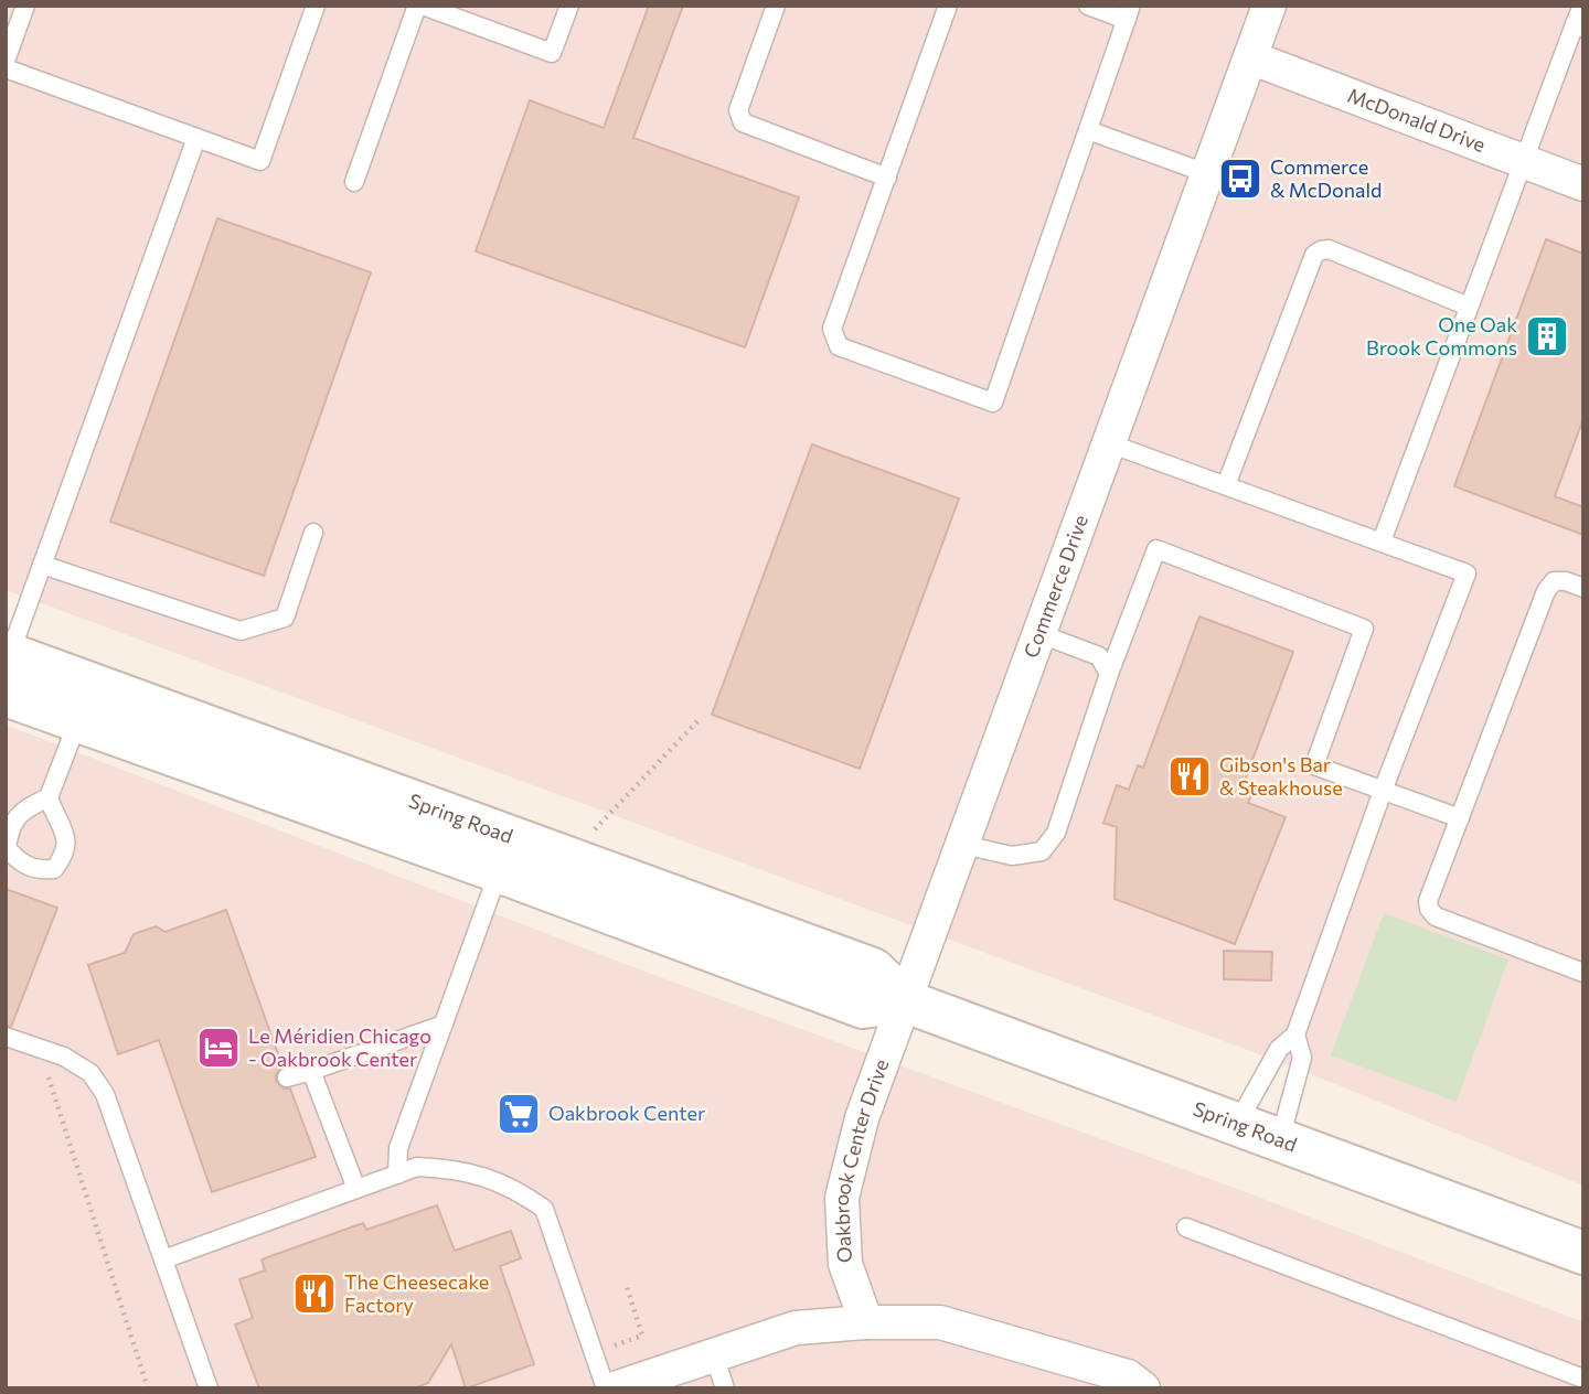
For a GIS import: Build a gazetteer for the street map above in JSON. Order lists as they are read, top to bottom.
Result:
{
  "streets": {
    "street": [
      "McDonald Drive",
      "Commerce Drive",
      "Spring Road",
      "Oakbrook Center Drive"
    ]
  },
  "crossings": [
    ["McDonald Drive", "Commerce Drive"],
    ["Commerce Drive", "Spring Road"],
    ["Commerce Drive", "Oakbrook Center Drive"],
    ["Spring Road", "Oakbrook Center Drive"]
  ],
  "places": {
    "bus stop": ["Commerce & McDonald"],
    "building": ["One Oak Brook Commons"],
    "restaurant": ["Gibson's Bar & Steakhouse", "The Cheesecake Factory"],
    "hotel": ["Le Méridien Chicago - Oakbrook Center"],
    "supermarket": ["Oakbrook Center"]
  }
}
